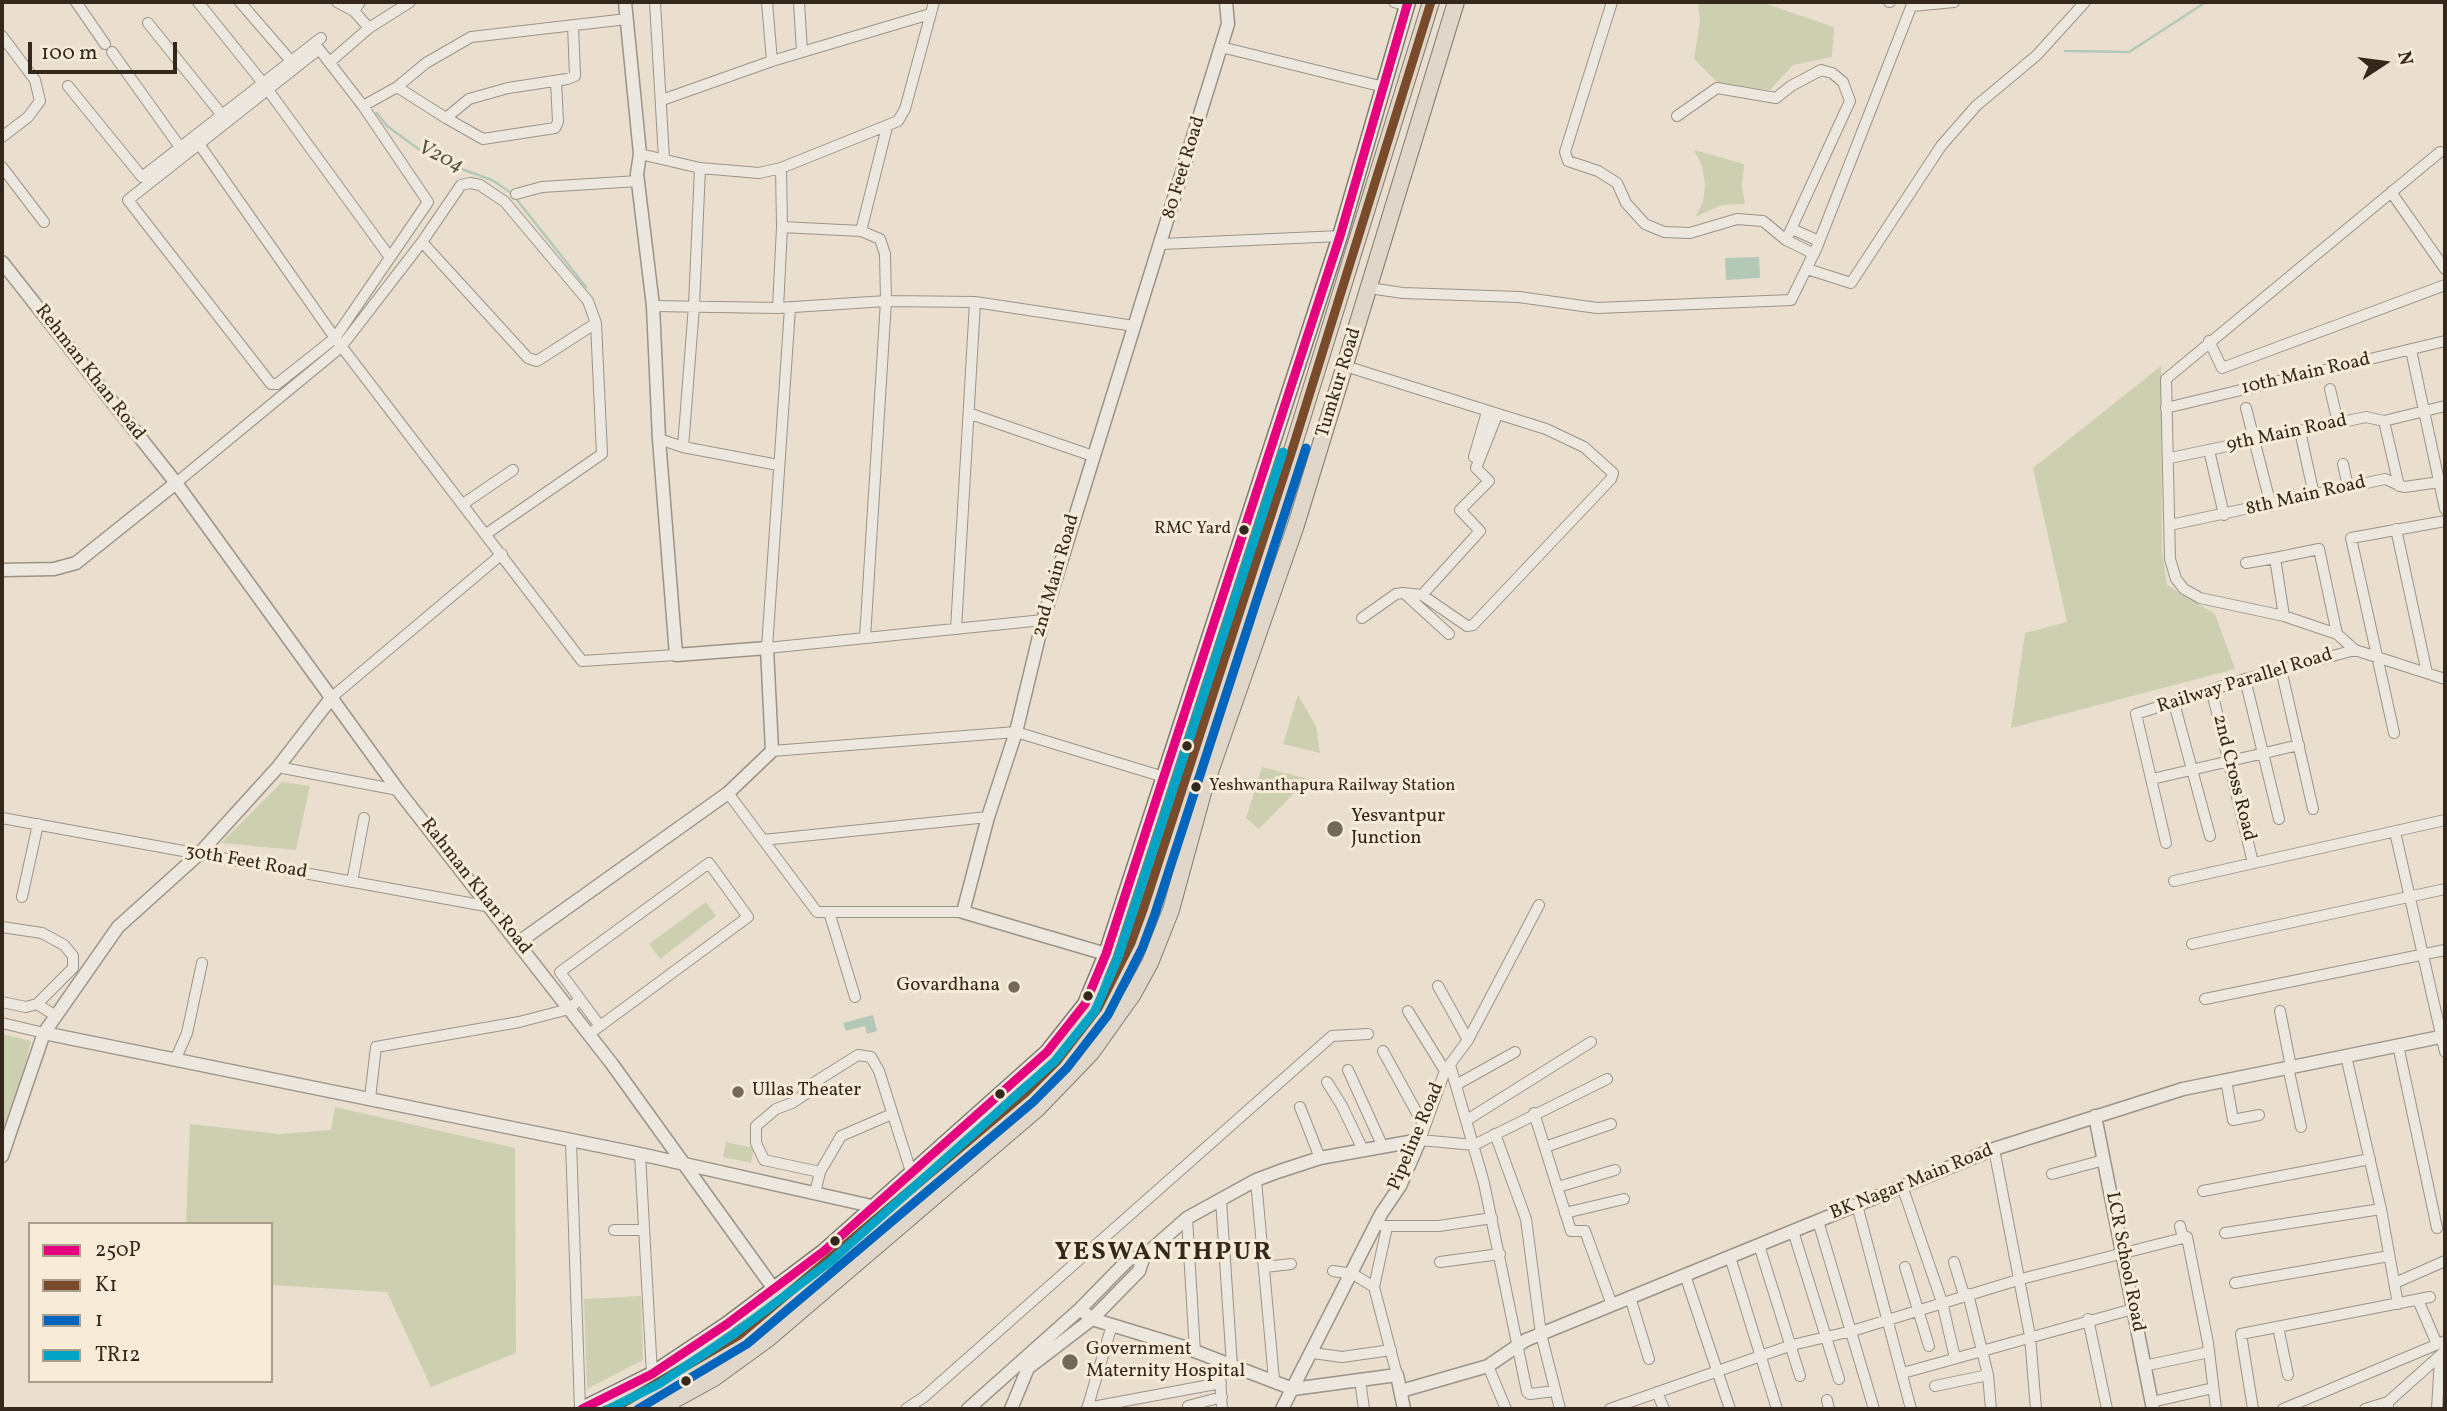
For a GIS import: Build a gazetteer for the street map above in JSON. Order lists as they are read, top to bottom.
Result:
{
  "streets": {
    "highway": ["Tumkur Road"],
    "street": [
      "80 Feet Road",
      "Rehman Khan Road",
      "10th Main Road",
      "9th Main Road",
      "8th Main Road",
      "2nd Main Road",
      "Railway Parallel Road",
      "2nd Cross Road",
      "30th Feet Road",
      "Rahman Khan Road",
      "Pipeline Road",
      "BK Nagar Main Road",
      "LCR School Road"
    ]
  },
  "crossings": [
    ["80 Feet Road", "2nd Main Road"],
    ["Rehman Khan Road", "Rahman Khan Road"],
    ["Tumkur Road", "Rahman Khan Road"],
    ["Railway Parallel Road", "2nd Cross Road"],
    ["30th Feet Road", "Rahman Khan Road"],
    ["BK Nagar Main Road", "LCR School Road"]
  ],
  "districts": ["YESWANTHPUR"],
  "water": ["V204"],
  "places": [
    "RMC Yard",
    "Yeshwanthapura Railway Station",
    "Yesvantpur Junction",
    "Govardhana",
    "Ullas Theater",
    "Government Maternity Hospital"
  ],
  "lines": [
    "transit line 250P",
    "transit line K1",
    "transit line 1",
    "transit line TR12"
  ],
  "legend": [
    "250P",
    "K1",
    "1",
    "TR12"
  ],
  "scale_bar": "100 m",
  "north": "right"
}
